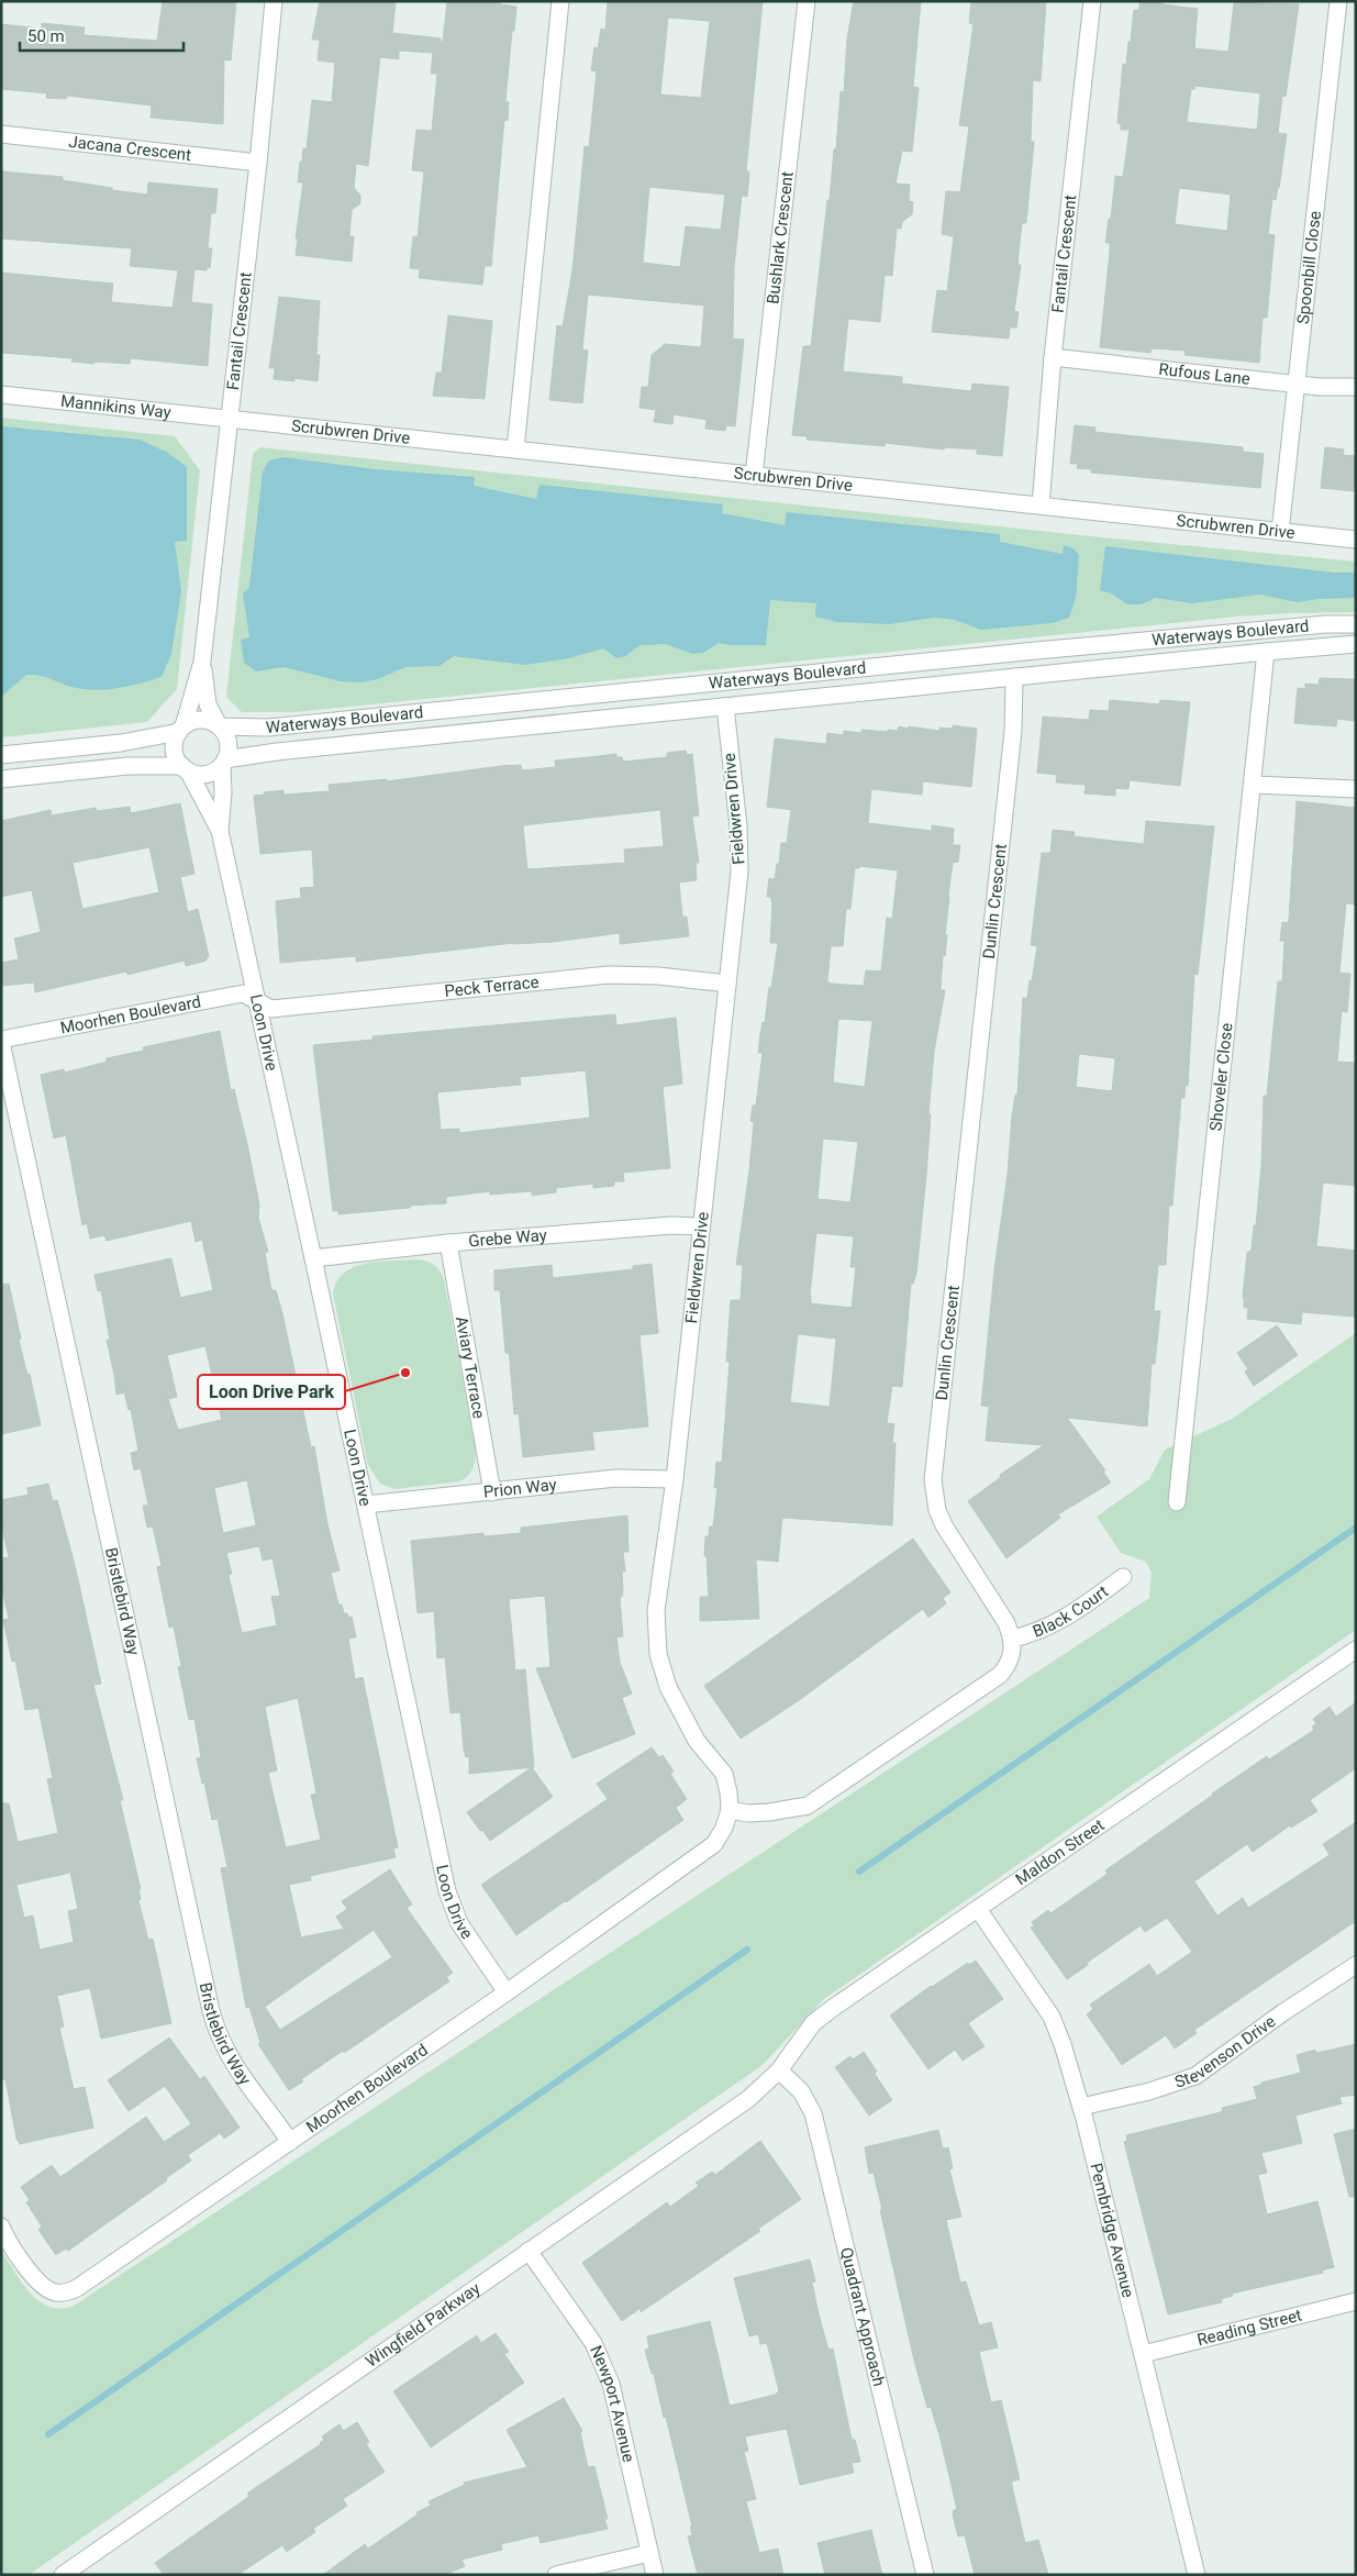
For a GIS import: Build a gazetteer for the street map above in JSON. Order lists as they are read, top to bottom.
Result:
{
  "streets": {
    "street": [
      "Jacana Crescent",
      "Bushlark Crescent",
      "Fantail Crescent",
      "Spoonbill Close",
      "Rufous Lane",
      "Mannikins Way",
      "Scrubwren Drive",
      "Waterways Boulevard",
      "Fieldwren Drive",
      "Dunlin Crescent",
      "Peck Terrace",
      "Moorhen Boulevard",
      "Loon Drive",
      "Shoveler Close",
      "Grebe Way",
      "Aviary Terrace",
      "Prion Way",
      "Bristlebird Way",
      "Black Court",
      "Maldon Street",
      "Stevenson Drive",
      "Pembridge Avenue",
      "Quadrant Approach",
      "Wingfield Parkway",
      "Reading Street",
      "Newport Avenue"
    ]
  },
  "crossings": [
    ["Jacana Crescent", "Fantail Crescent"],
    ["Bushlark Crescent", "Scrubwren Drive"],
    ["Fantail Crescent", "Rufous Lane"],
    ["Fantail Crescent", "Mannikins Way"],
    ["Fantail Crescent", "Scrubwren Drive"],
    ["Fantail Crescent", "Waterways Boulevard"],
    ["Fantail Crescent", "Loon Drive"],
    ["Spoonbill Close", "Rufous Lane"],
    ["Spoonbill Close", "Scrubwren Drive"],
    ["Mannikins Way", "Scrubwren Drive"],
    ["Waterways Boulevard", "Fieldwren Drive"],
    ["Waterways Boulevard", "Dunlin Crescent"],
    ["Waterways Boulevard", "Loon Drive"],
    ["Waterways Boulevard", "Shoveler Close"],
    ["Fieldwren Drive", "Peck Terrace"],
    ["Fieldwren Drive", "Moorhen Boulevard"],
    ["Fieldwren Drive", "Grebe Way"],
    ["Fieldwren Drive", "Prion Way"],
    ["Dunlin Crescent", "Black Court"],
    ["Peck Terrace", "Moorhen Boulevard"],
    ["Peck Terrace", "Loon Drive"],
    ["Moorhen Boulevard", "Loon Drive"],
    ["Moorhen Boulevard", "Bristlebird Way"],
    ["Loon Drive", "Grebe Way"],
    ["Loon Drive", "Prion Way"],
    ["Grebe Way", "Aviary Terrace"],
    ["Aviary Terrace", "Prion Way"],
    ["Maldon Street", "Pembridge Avenue"],
    ["Maldon Street", "Quadrant Approach"],
    ["Maldon Street", "Wingfield Parkway"],
    ["Stevenson Drive", "Pembridge Avenue"],
    ["Pembridge Avenue", "Reading Street"],
    ["Quadrant Approach", "Wingfield Parkway"],
    ["Wingfield Parkway", "Newport Avenue"]
  ],
  "places": ["Loon Drive Park"],
  "scale_bar": "50 m"
}
